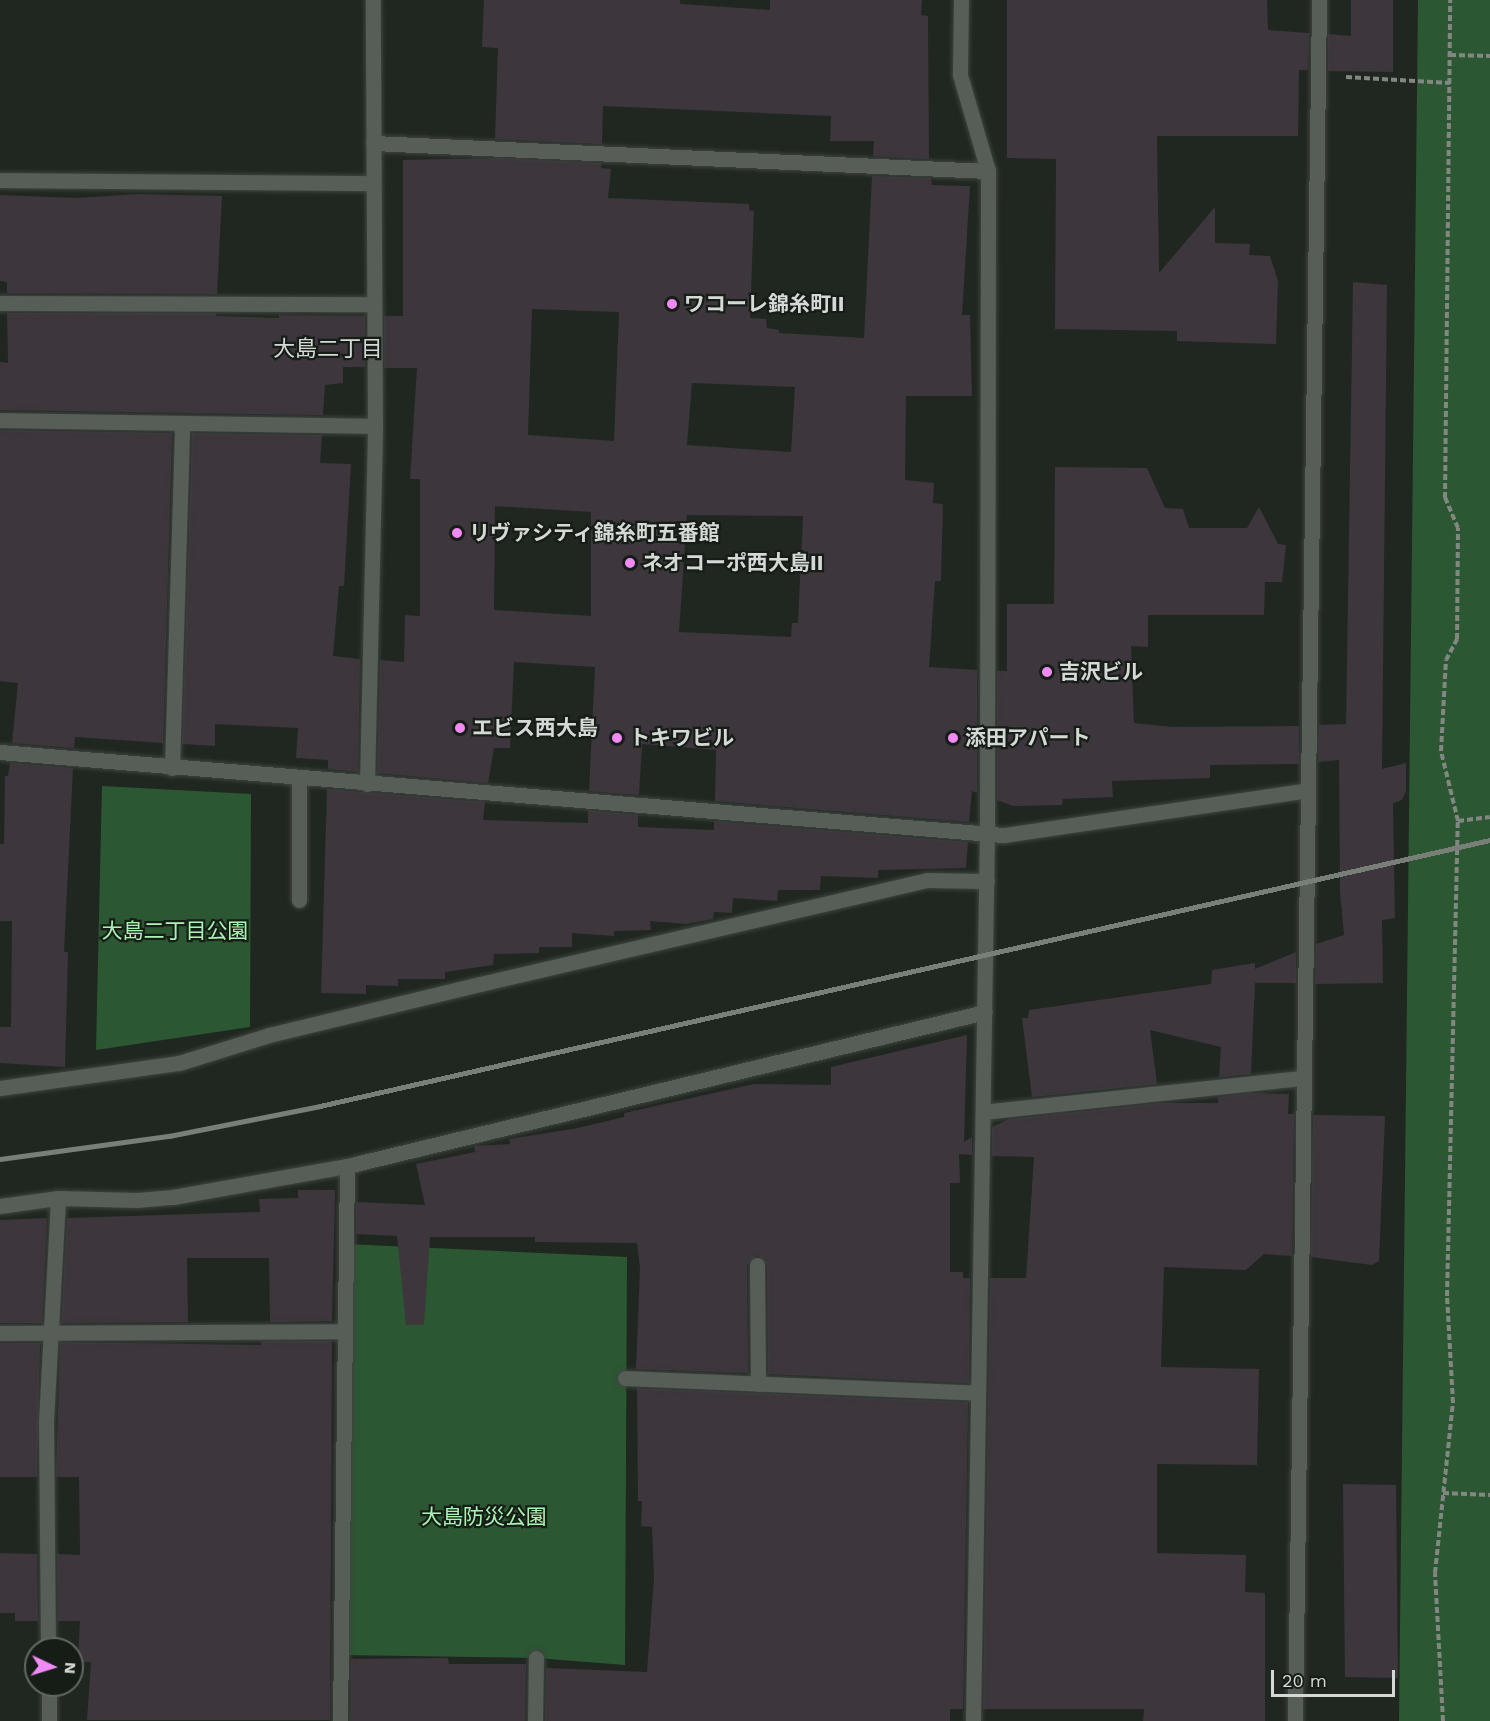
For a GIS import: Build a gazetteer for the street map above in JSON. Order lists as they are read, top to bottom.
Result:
{
  "districts": ["大島二丁目"],
  "parks": ["大島二丁目公園", "大島防災公園"],
  "places": [
    "ワコーレ錦糸町II",
    "リヴァシティ錦糸町五番館",
    "ネオコーポ西大島II",
    "吉沢ビル",
    "エビス西大島",
    "トキワビル",
    "添田アパート"
  ],
  "scale_bar": "20 m",
  "north": "right"
}
